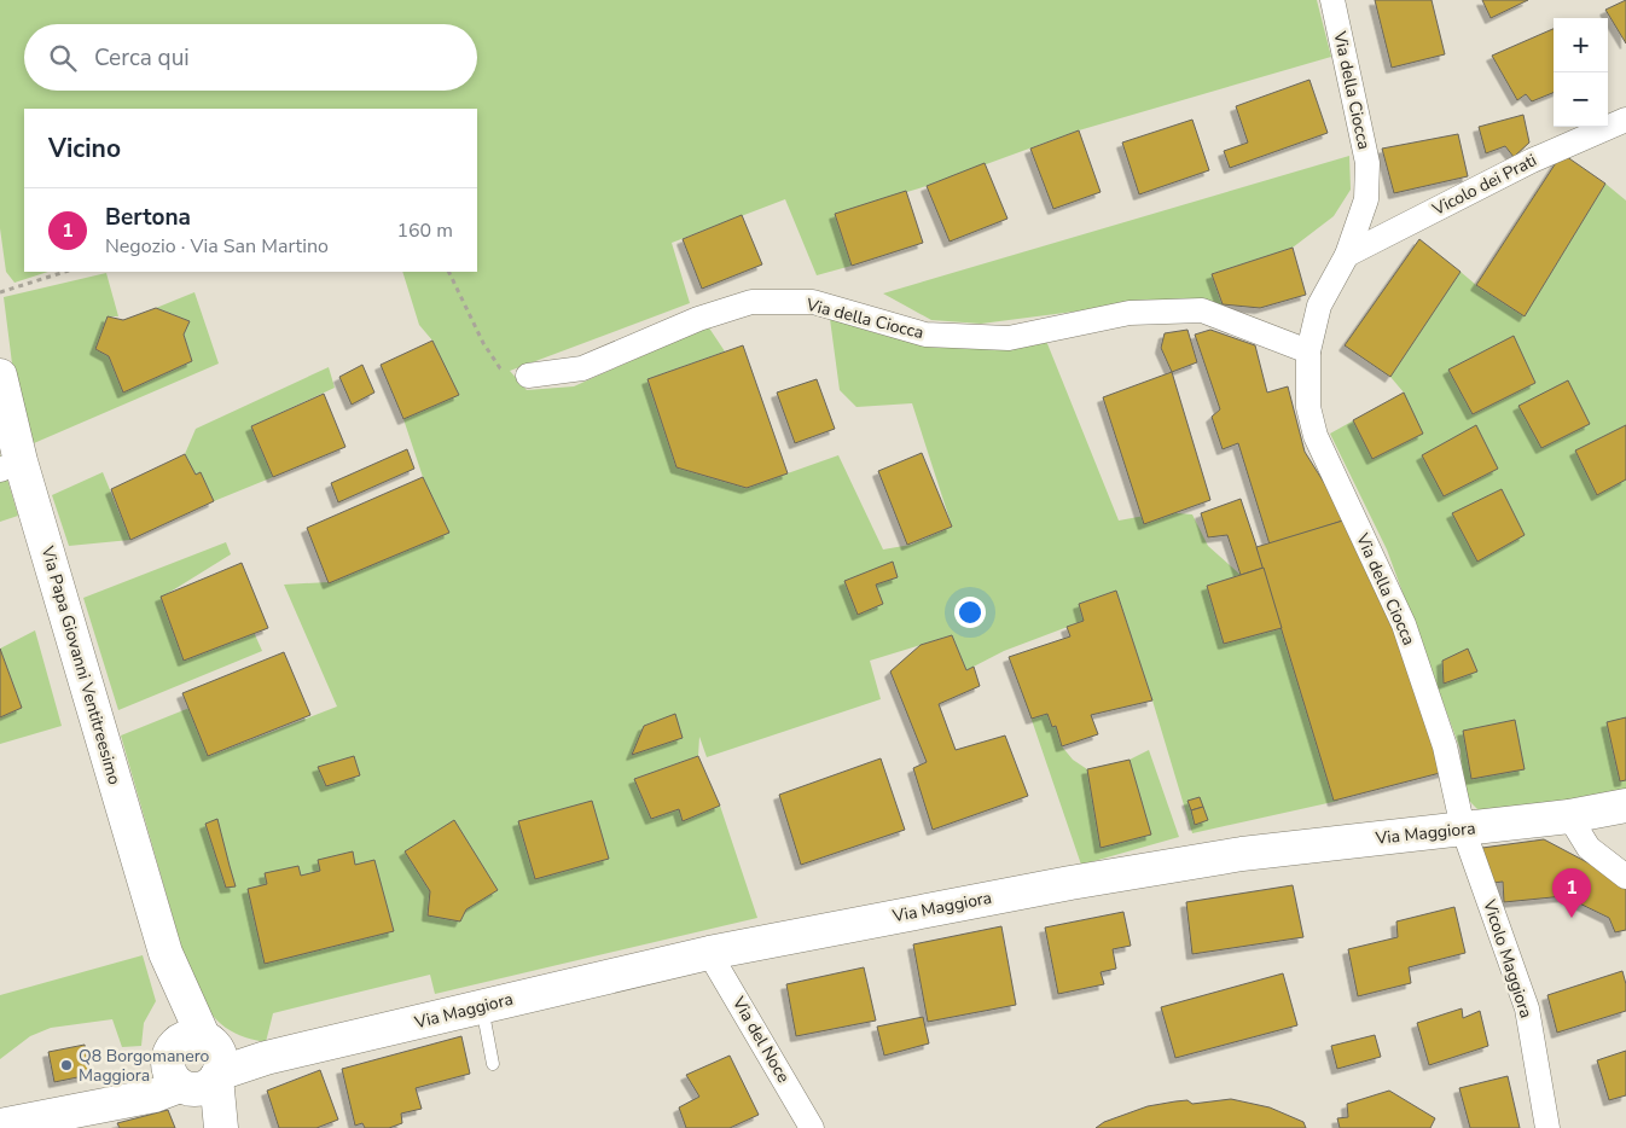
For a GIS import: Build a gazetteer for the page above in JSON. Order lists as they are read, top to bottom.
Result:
{
  "streets": {
    "street": [
      "Via della Ciocca",
      "Vicolo dei Prati",
      "Via Papa Giovanni Ventitreesimo",
      "Via Maggiora",
      "Vicolo Maggiora",
      "Via del Noce"
    ]
  },
  "crossings": [
    ["Via della Ciocca", "Vicolo dei Prati"],
    ["Via della Ciocca", "Via Maggiora"],
    ["Via della Ciocca", "Vicolo Maggiora"],
    ["Via Papa Giovanni Ventitreesimo", "Via Maggiora"],
    ["Via Maggiora", "Vicolo Maggiora"],
    ["Via Maggiora", "Via del Noce"]
  ],
  "places": ["Q8 Borgomanero Maggiora"],
  "page": {
    "map_buttons": ["+", "−"],
    "search": "Cerca qui",
    "heading": "Vicino",
    "list": [
      {
        "mark": "1",
        "name": "Bertona",
        "note": "Negozio · Via San Martino",
        "value": "160 m"
      }
    ],
    "pins": "1"
  }
}
